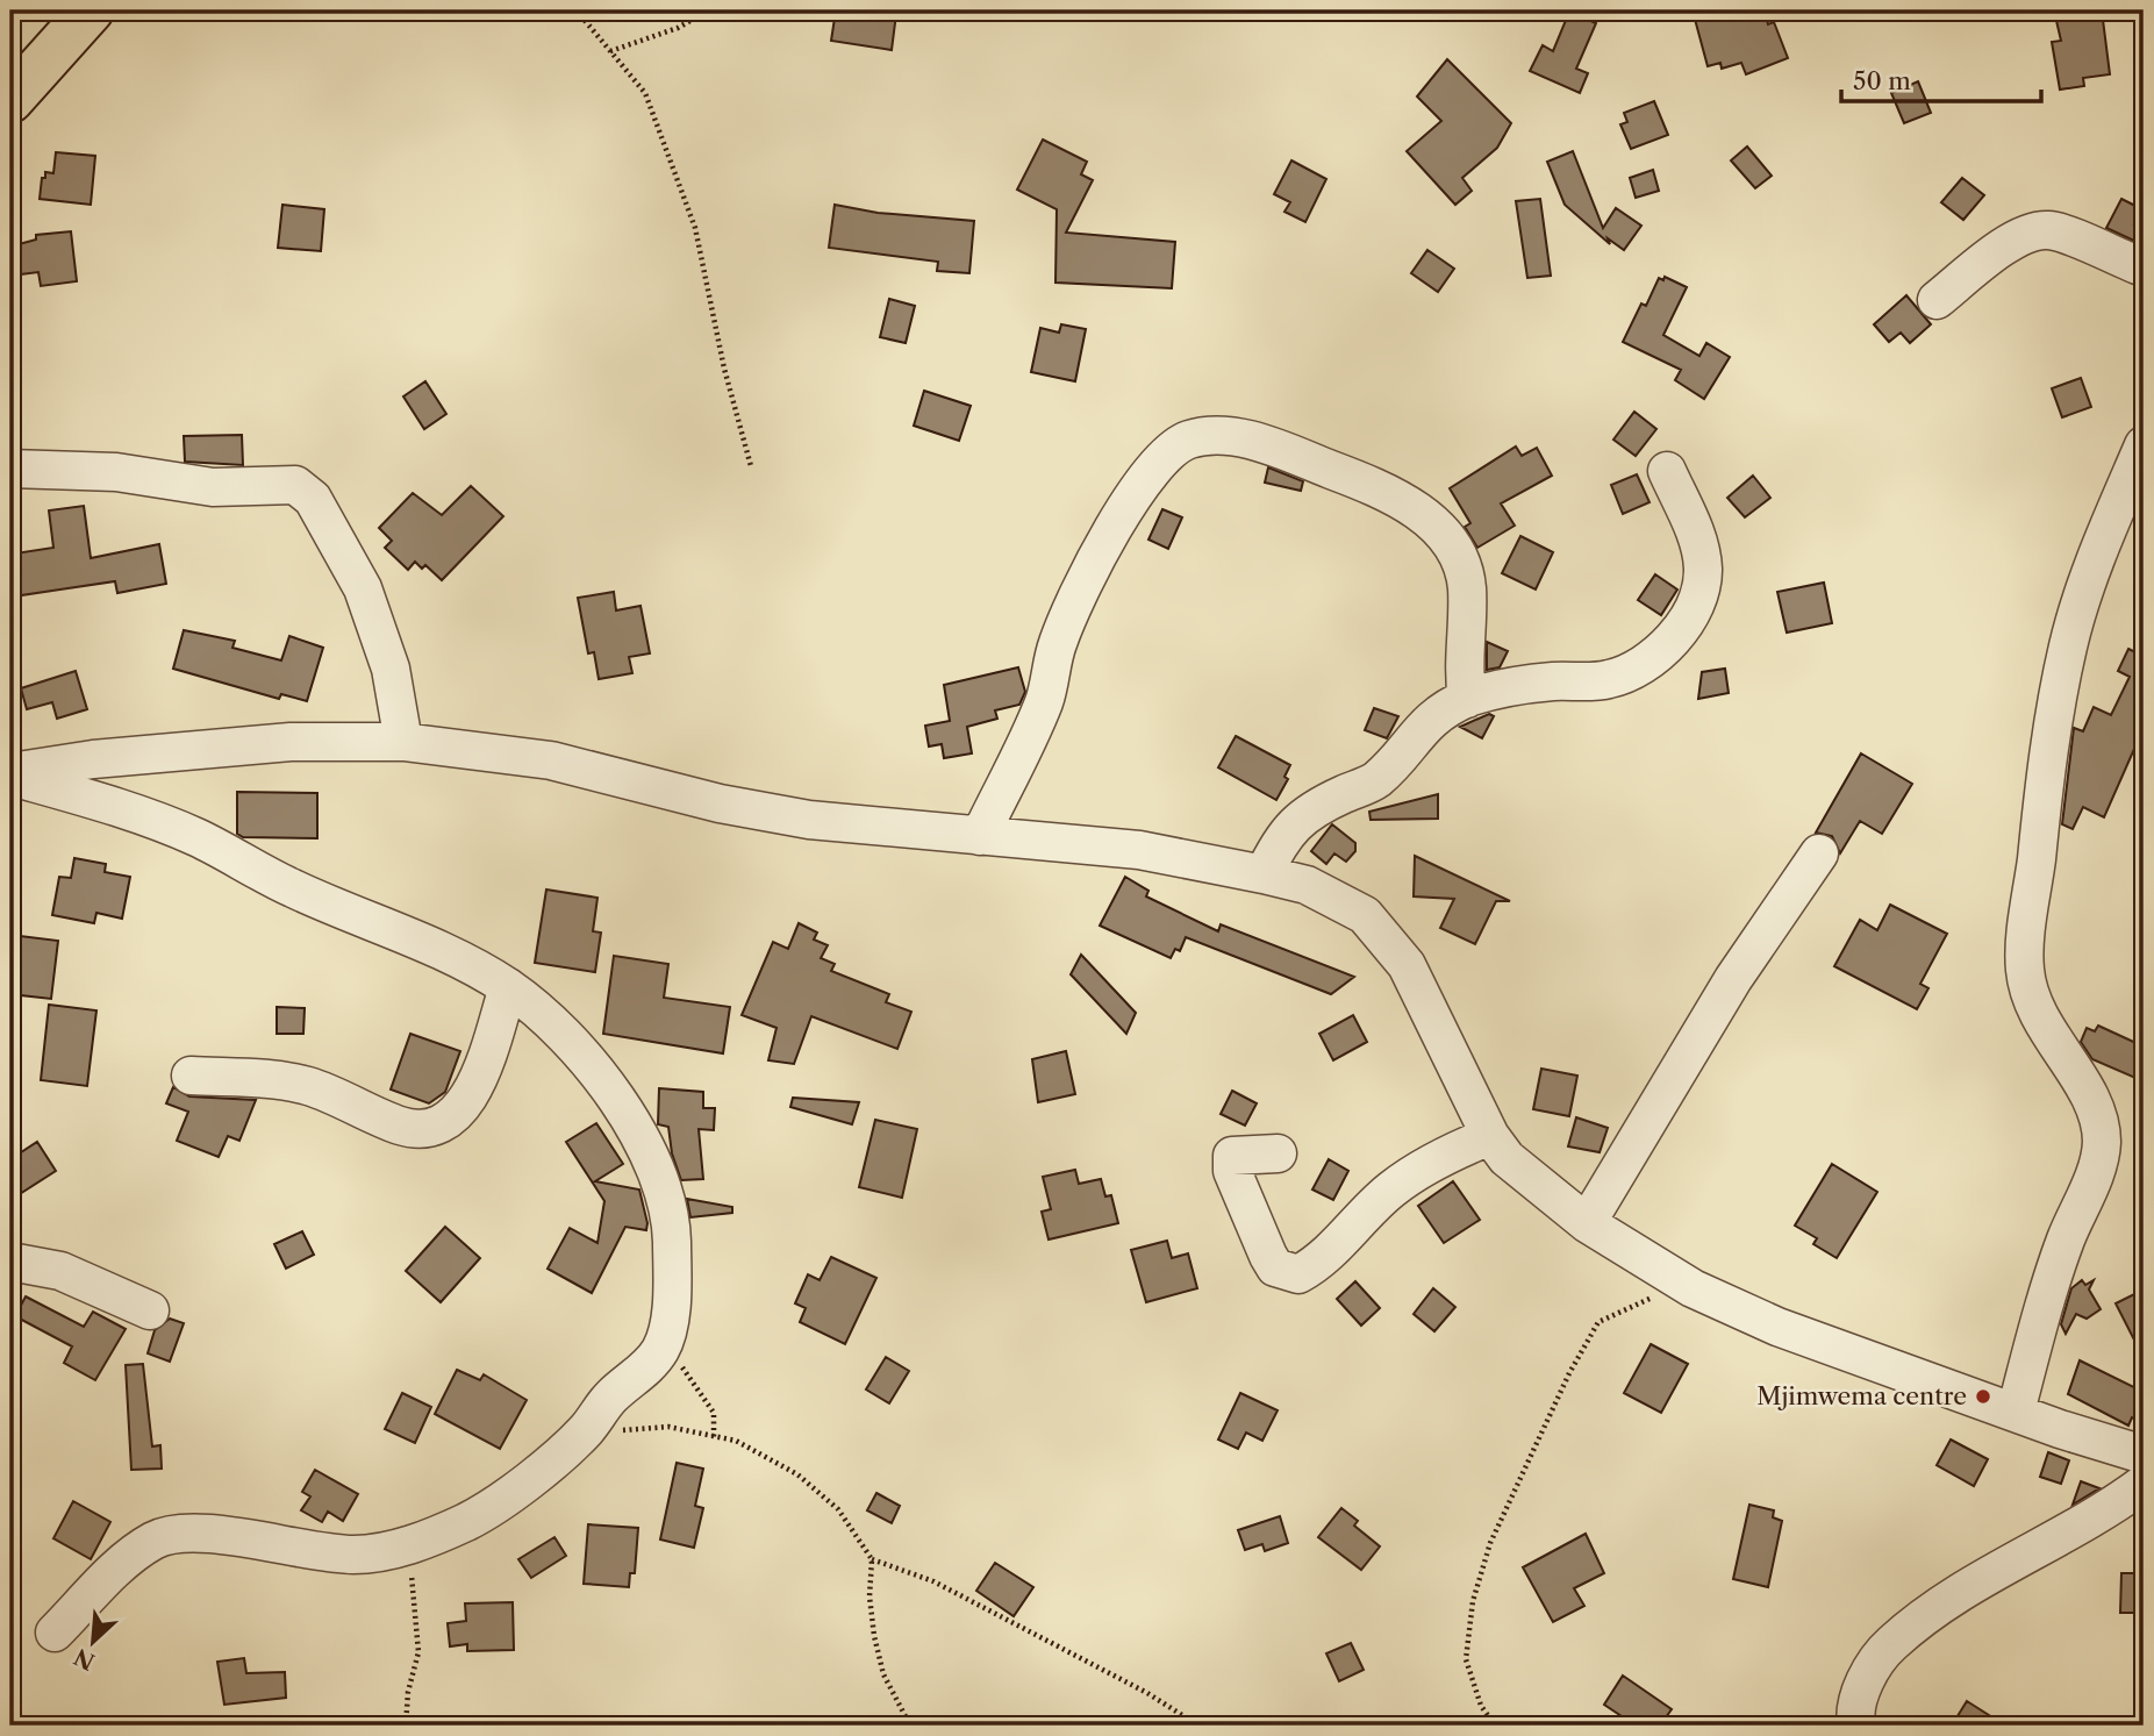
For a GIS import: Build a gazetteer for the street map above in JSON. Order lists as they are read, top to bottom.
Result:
{
  "places": ["Mjimwema centre"],
  "scale_bar": "50 m",
  "north": "bottom left"
}
